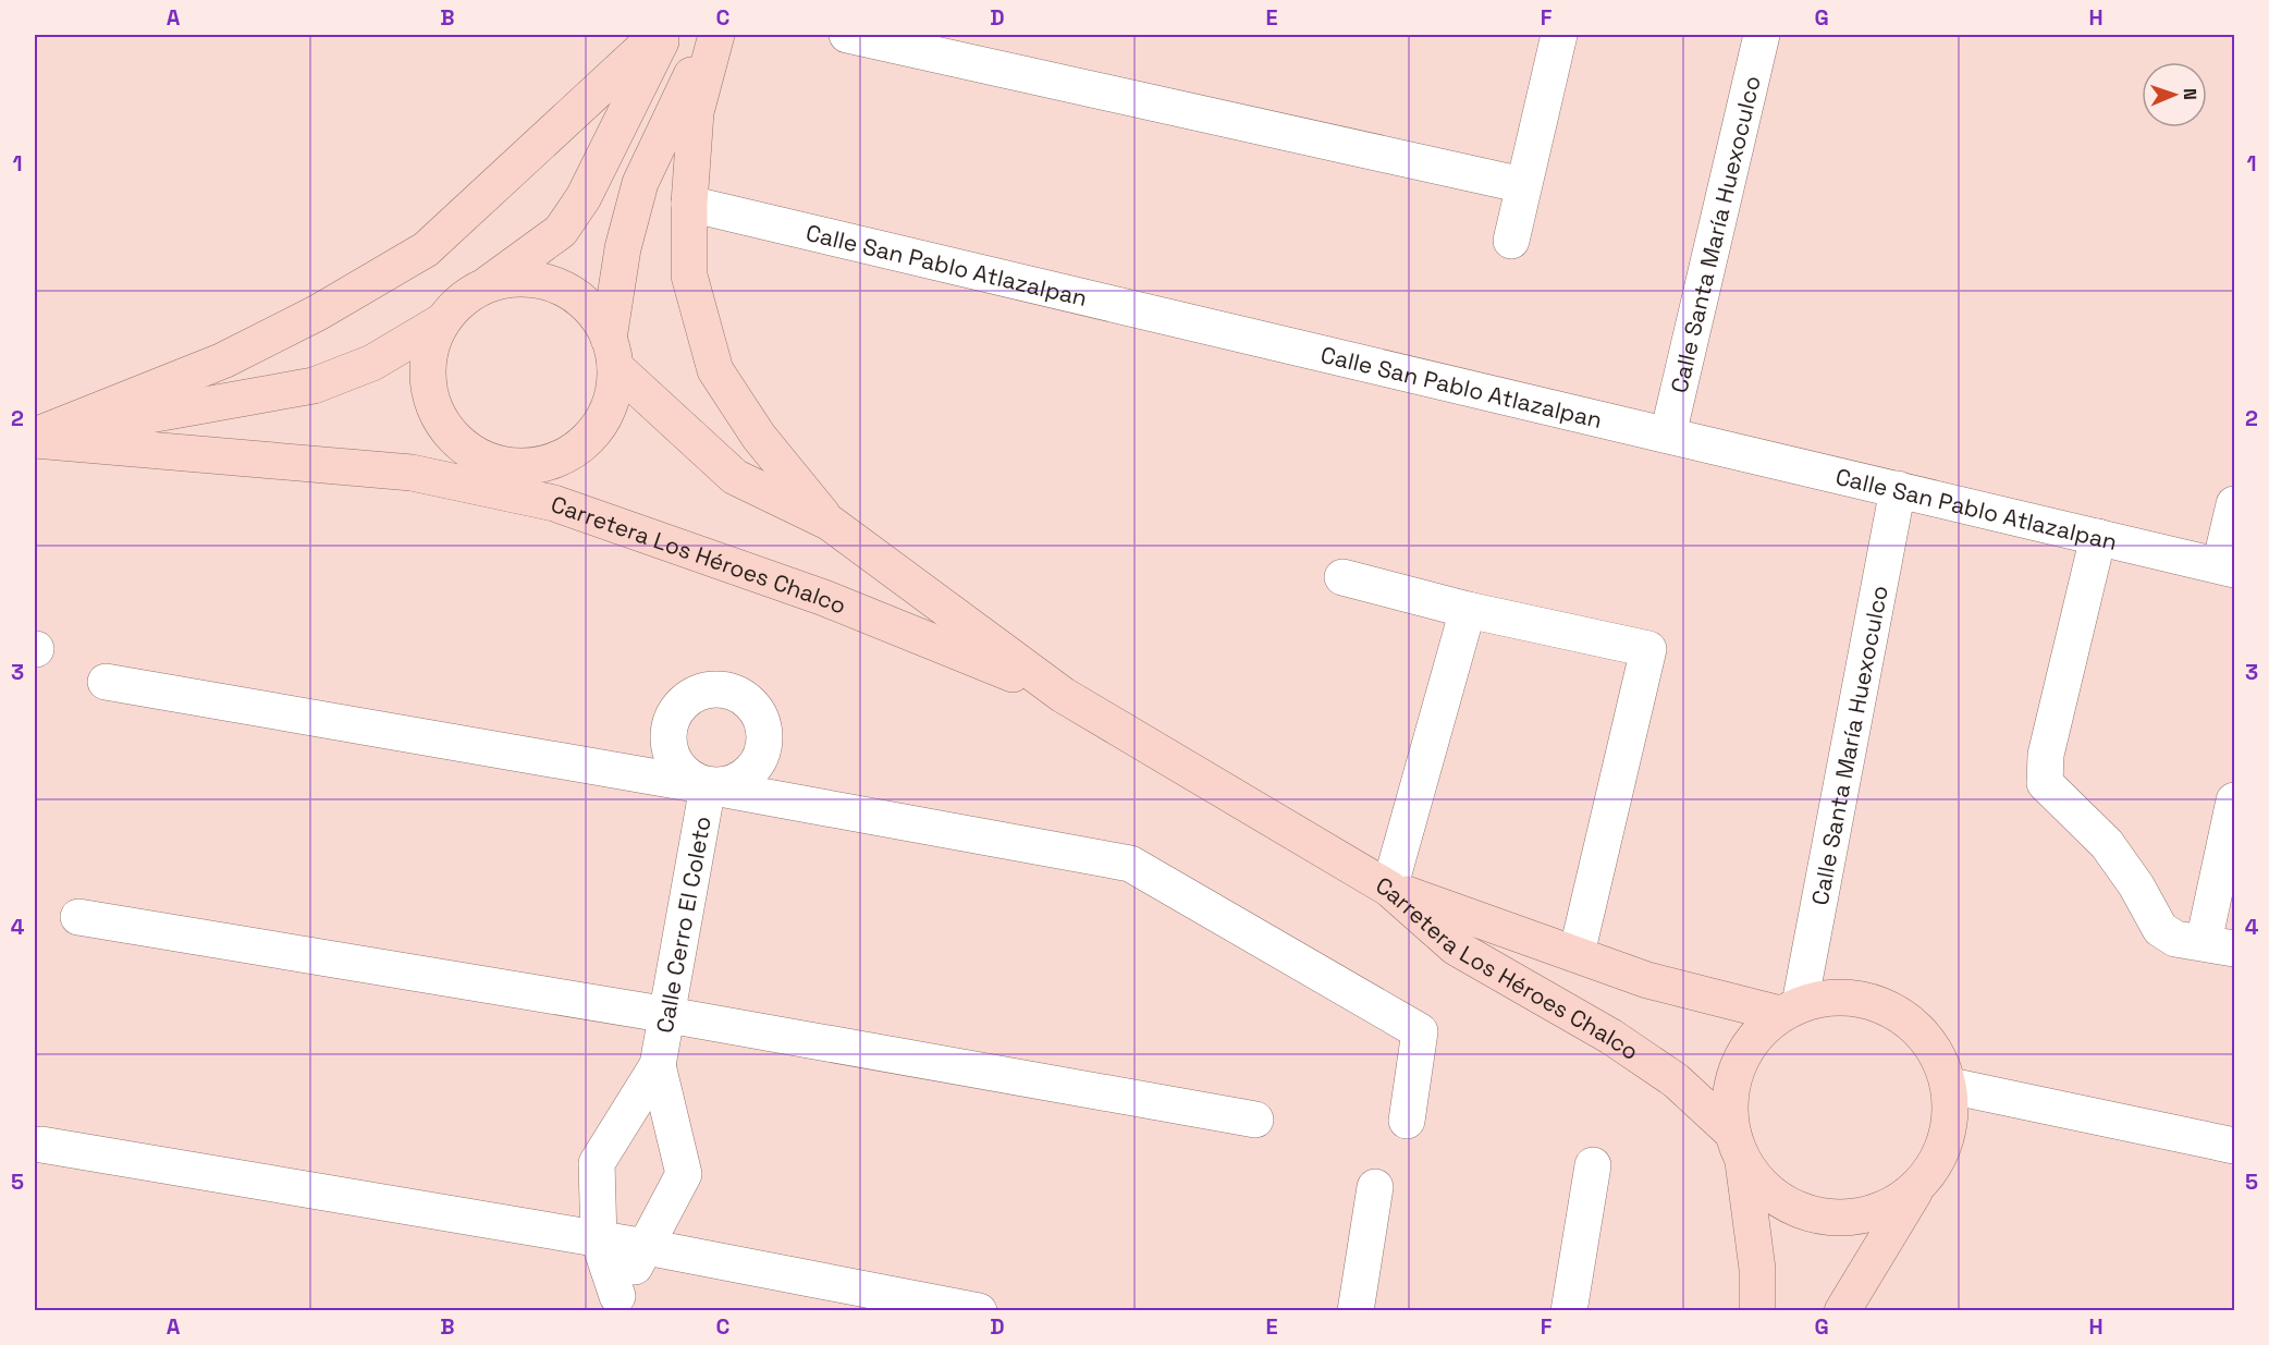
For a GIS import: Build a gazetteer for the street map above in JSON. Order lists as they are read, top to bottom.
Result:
{
  "streets": {
    "street": [
      "Calle Santa María Huexoculco",
      "Calle San Pablo Atlazalpan",
      "Carretera Los Héroes Chalco",
      "Calle Cerro El Coleto"
    ]
  },
  "crossings": [
    ["Calle Santa María Huexoculco", "Calle San Pablo Atlazalpan"],
    ["Calle Santa María Huexoculco", "Carretera Los Héroes Chalco"]
  ],
  "north": "right",
  "grid": {
    "columns": [
      "A",
      "B",
      "C",
      "D",
      "E",
      "F",
      "G",
      "H"
    ],
    "rows": [
      "1",
      "2",
      "3",
      "4",
      "5"
    ]
  }
}
